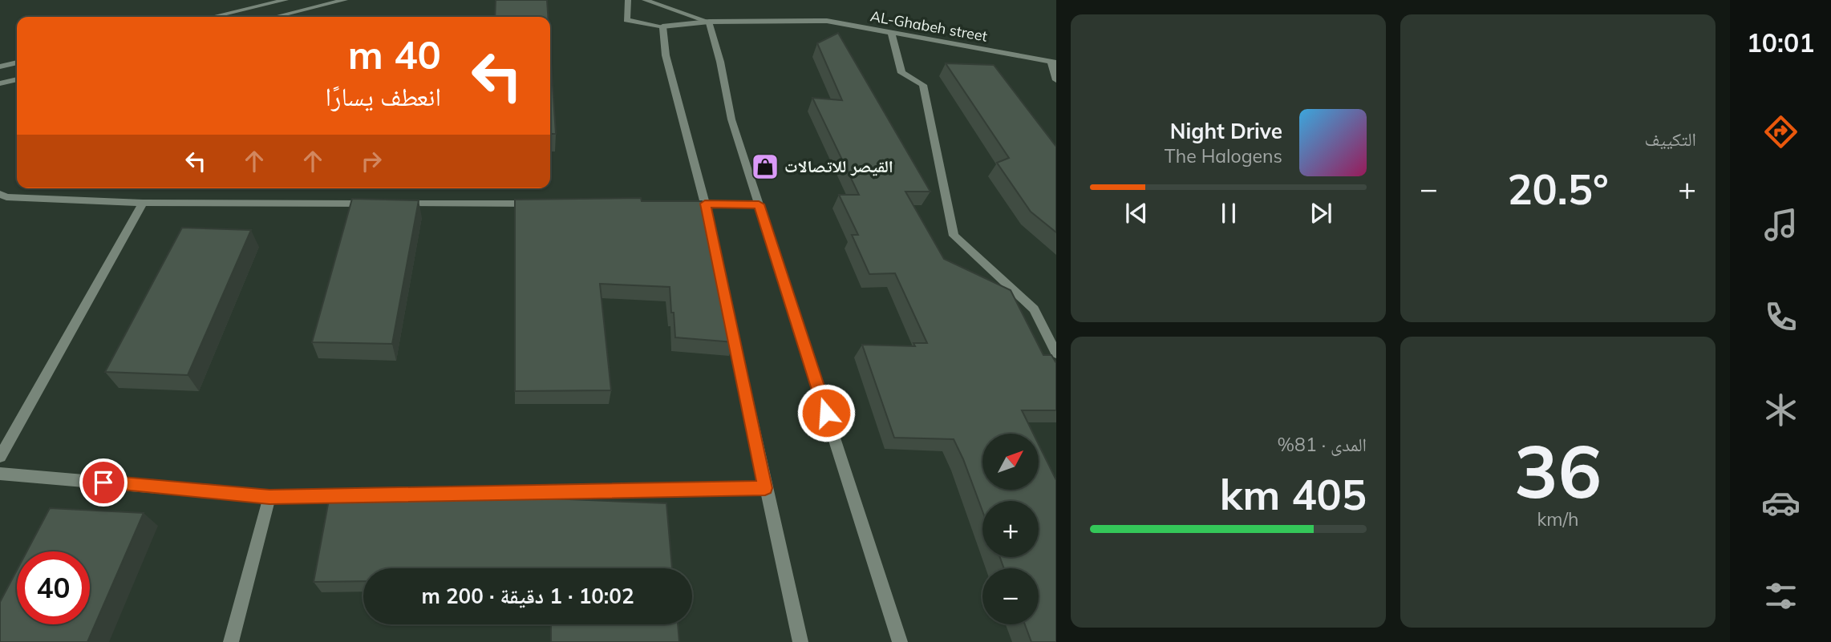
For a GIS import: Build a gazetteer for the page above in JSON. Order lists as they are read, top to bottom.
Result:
{
  "streets": {
    "street": ["AL-Ghabeh street"]
  },
  "places": {
    "shop": ["القيصر للاتصالات"]
  },
  "north": "top right",
  "page": {
    "tabs": "10:01",
    "tile": [
      "التكييف",
      ["36", "km/h"],
      ["المدى · 81%", "405 km"]
    ],
    "turn": ["40 m", "انعطف يسارًا"],
    "song": ["Night Drive", "The Halogens"],
    "heat": ["−", "20.5°", "+"],
    "map_buttons": ["+", "−"],
    "limit": "40",
    "trip": "10:02 · 1 دقيقة · 200 m"
  }
}
